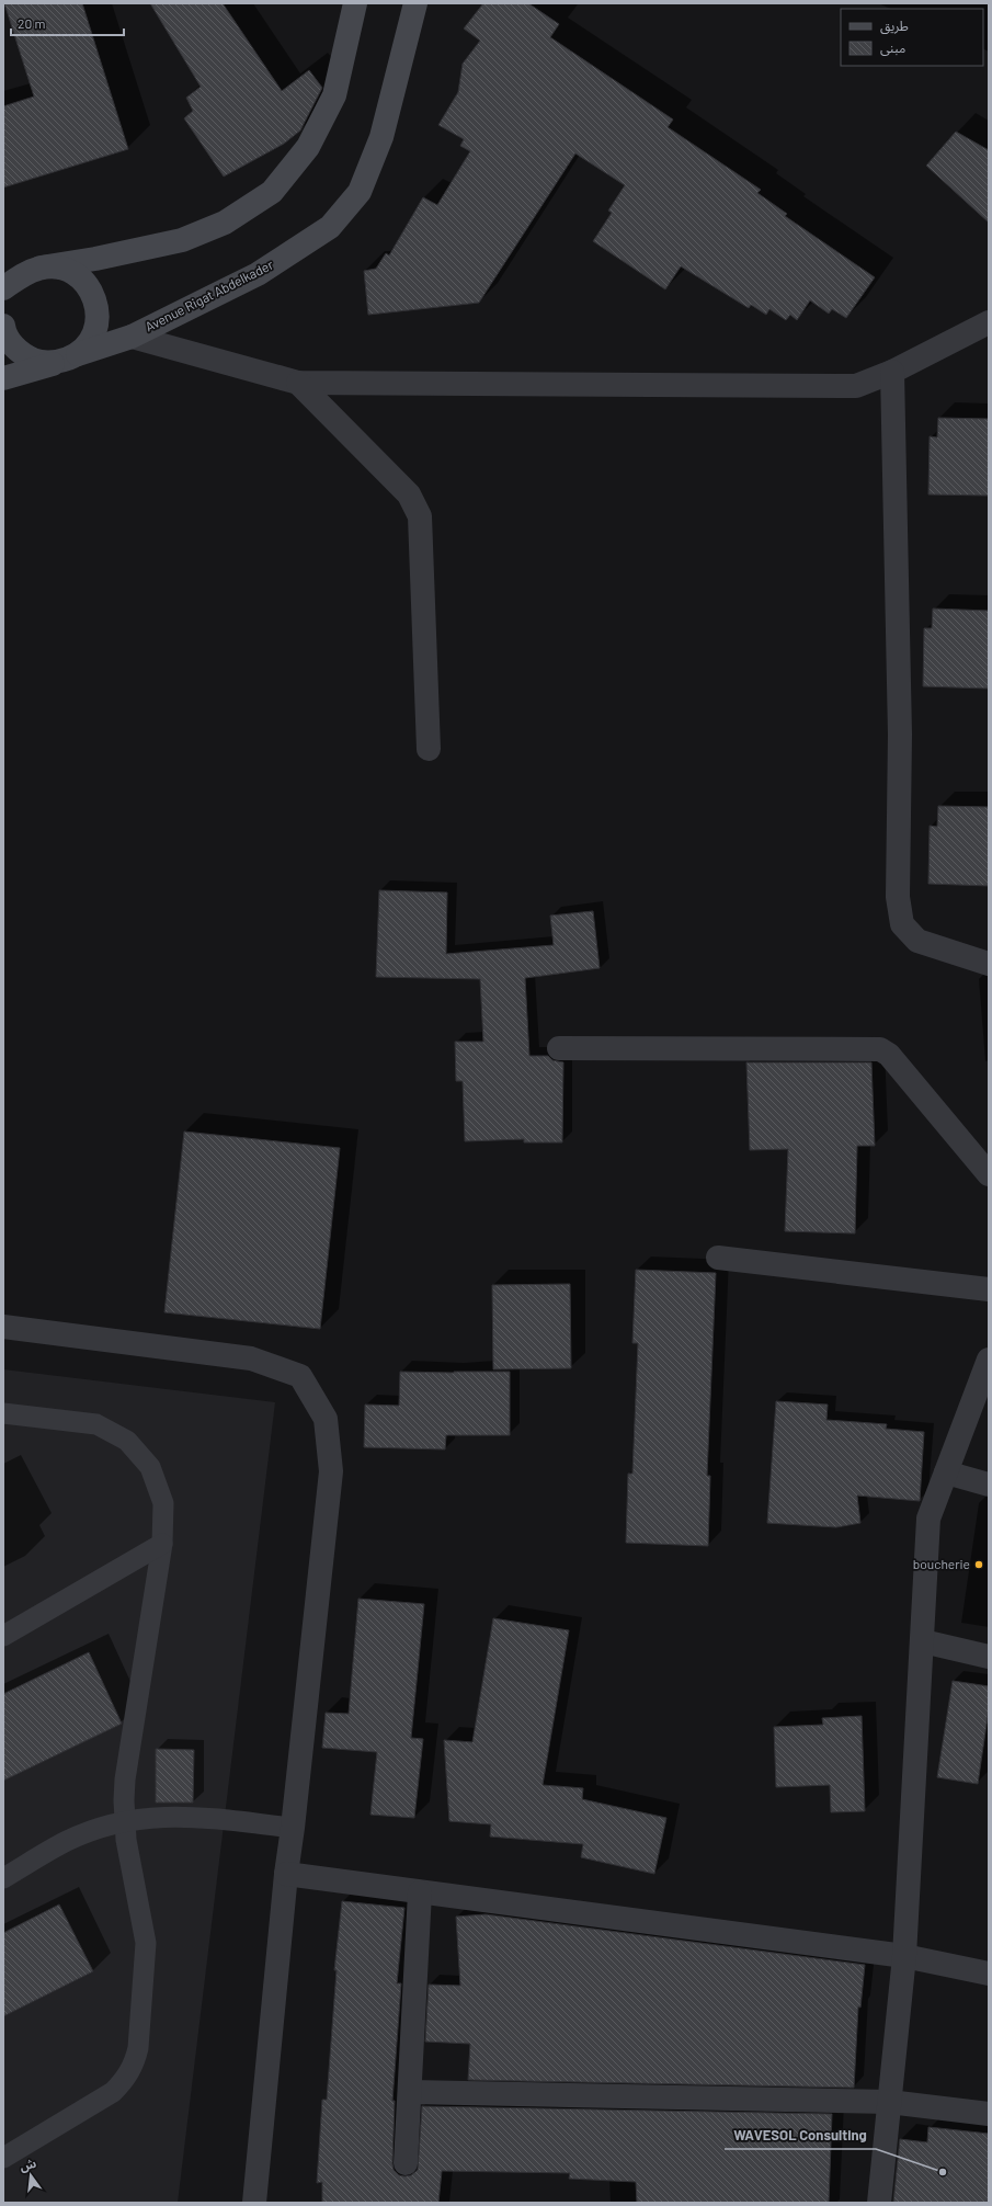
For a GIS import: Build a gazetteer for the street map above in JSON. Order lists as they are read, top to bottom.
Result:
{
  "streets": {
    "street": ["Avenue Rigat Abdelkader"]
  },
  "places": ["boucherie", "WAVESOL Consulting"],
  "legend": ["طريق", "مبنى"],
  "scale_bar": "20 m",
  "north": "top"
}
